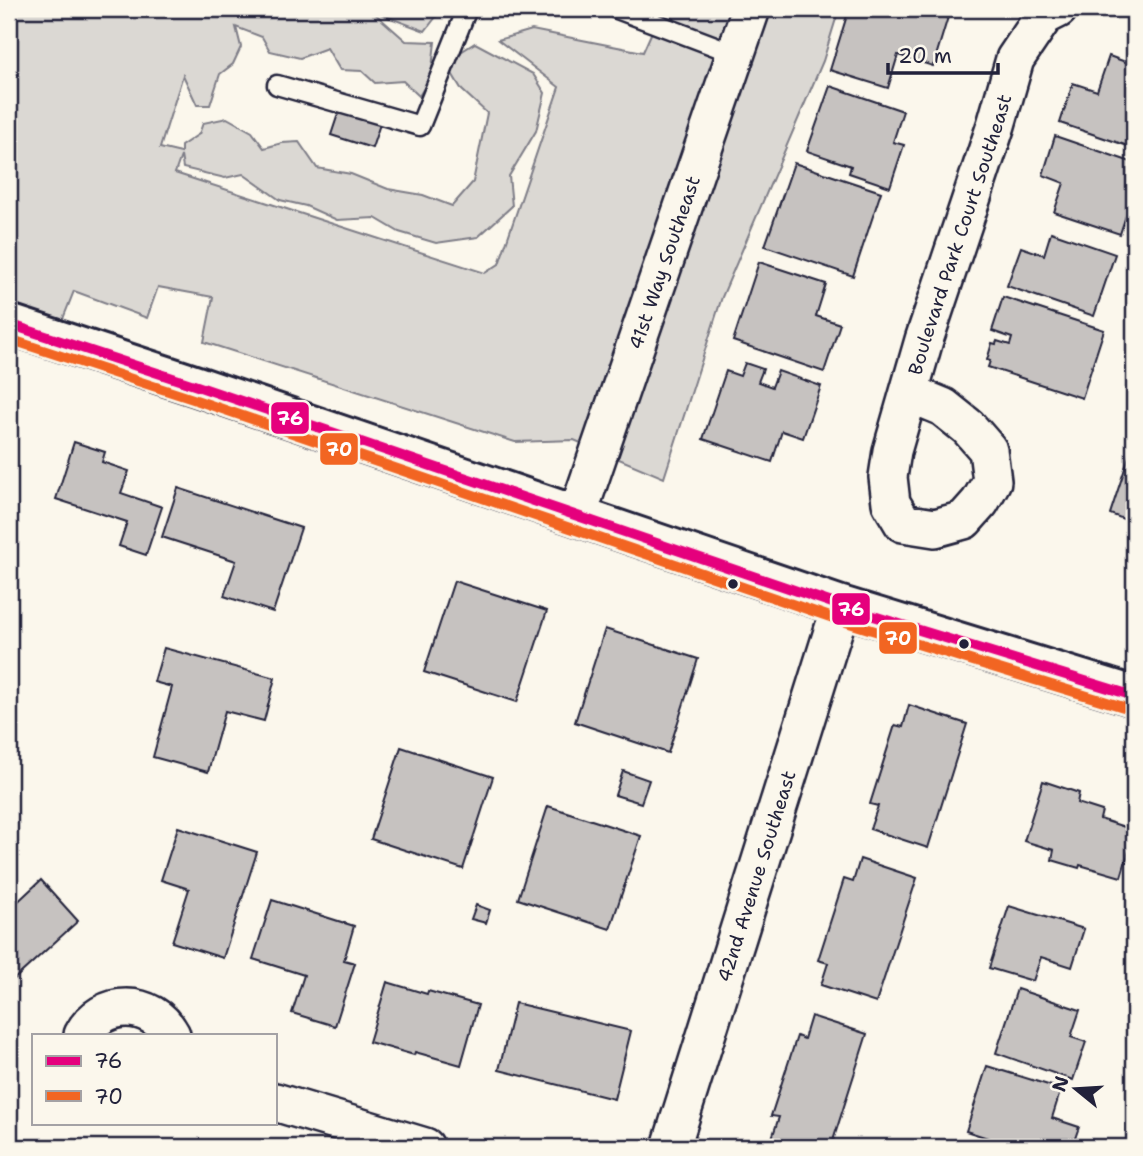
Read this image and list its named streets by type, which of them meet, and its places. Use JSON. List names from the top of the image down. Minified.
{"streets":{"street":["Boulevard Park Court Southeast","41st Way Southeast","42nd Avenue Southeast"]},"lines":["transit line 76","transit line 70"],"legend":["76","70"],"scale_bar":"20 m","north":"left"}
